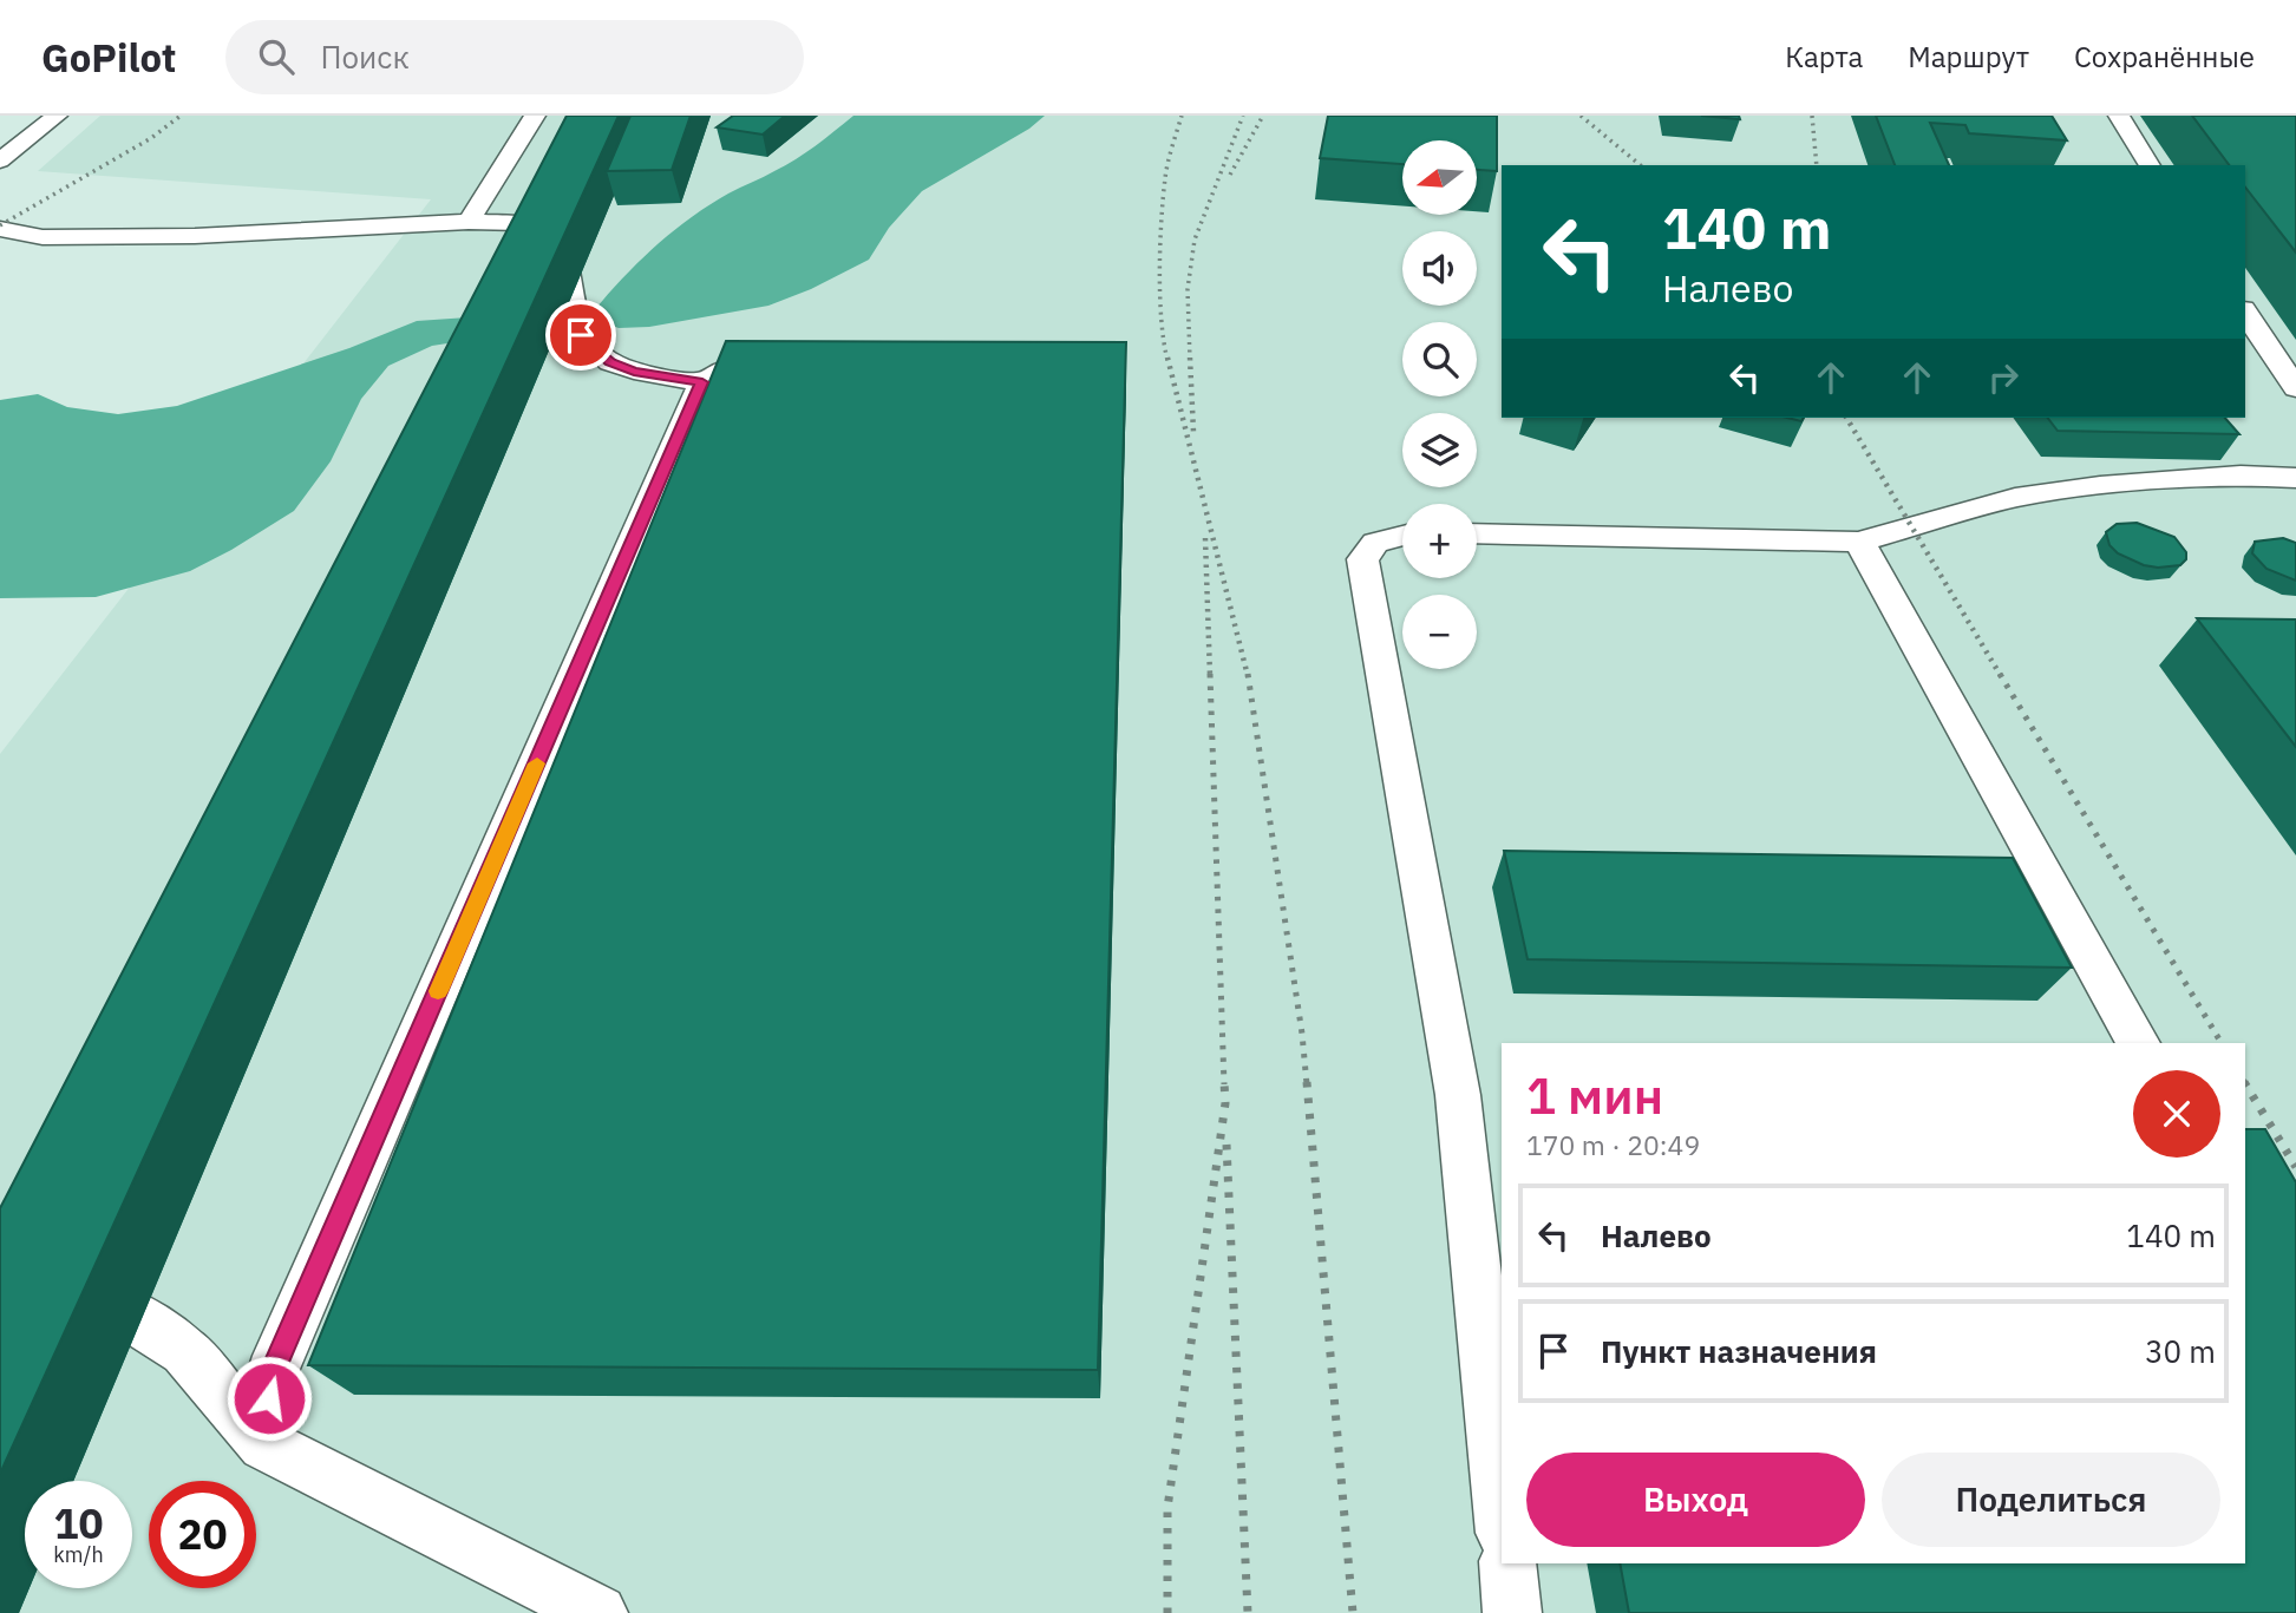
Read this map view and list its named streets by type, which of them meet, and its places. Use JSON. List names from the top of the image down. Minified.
{"north":"left","page":{"header":"GoPilot","search":"Поиск","nav":["Карта","Маршрут","Сохранённые"],"map_buttons":["+","−"],"turn":["140 m","Налево"],"heading":["1 мин","170 m · 20:49"],"list":[{"name":"Налево","value":"140 m"},{"name":"Пункт назначения","value":"30 m"}],"buttons":["Выход","Поделиться"],"speed":"10 km/h","limit":"20"}}
